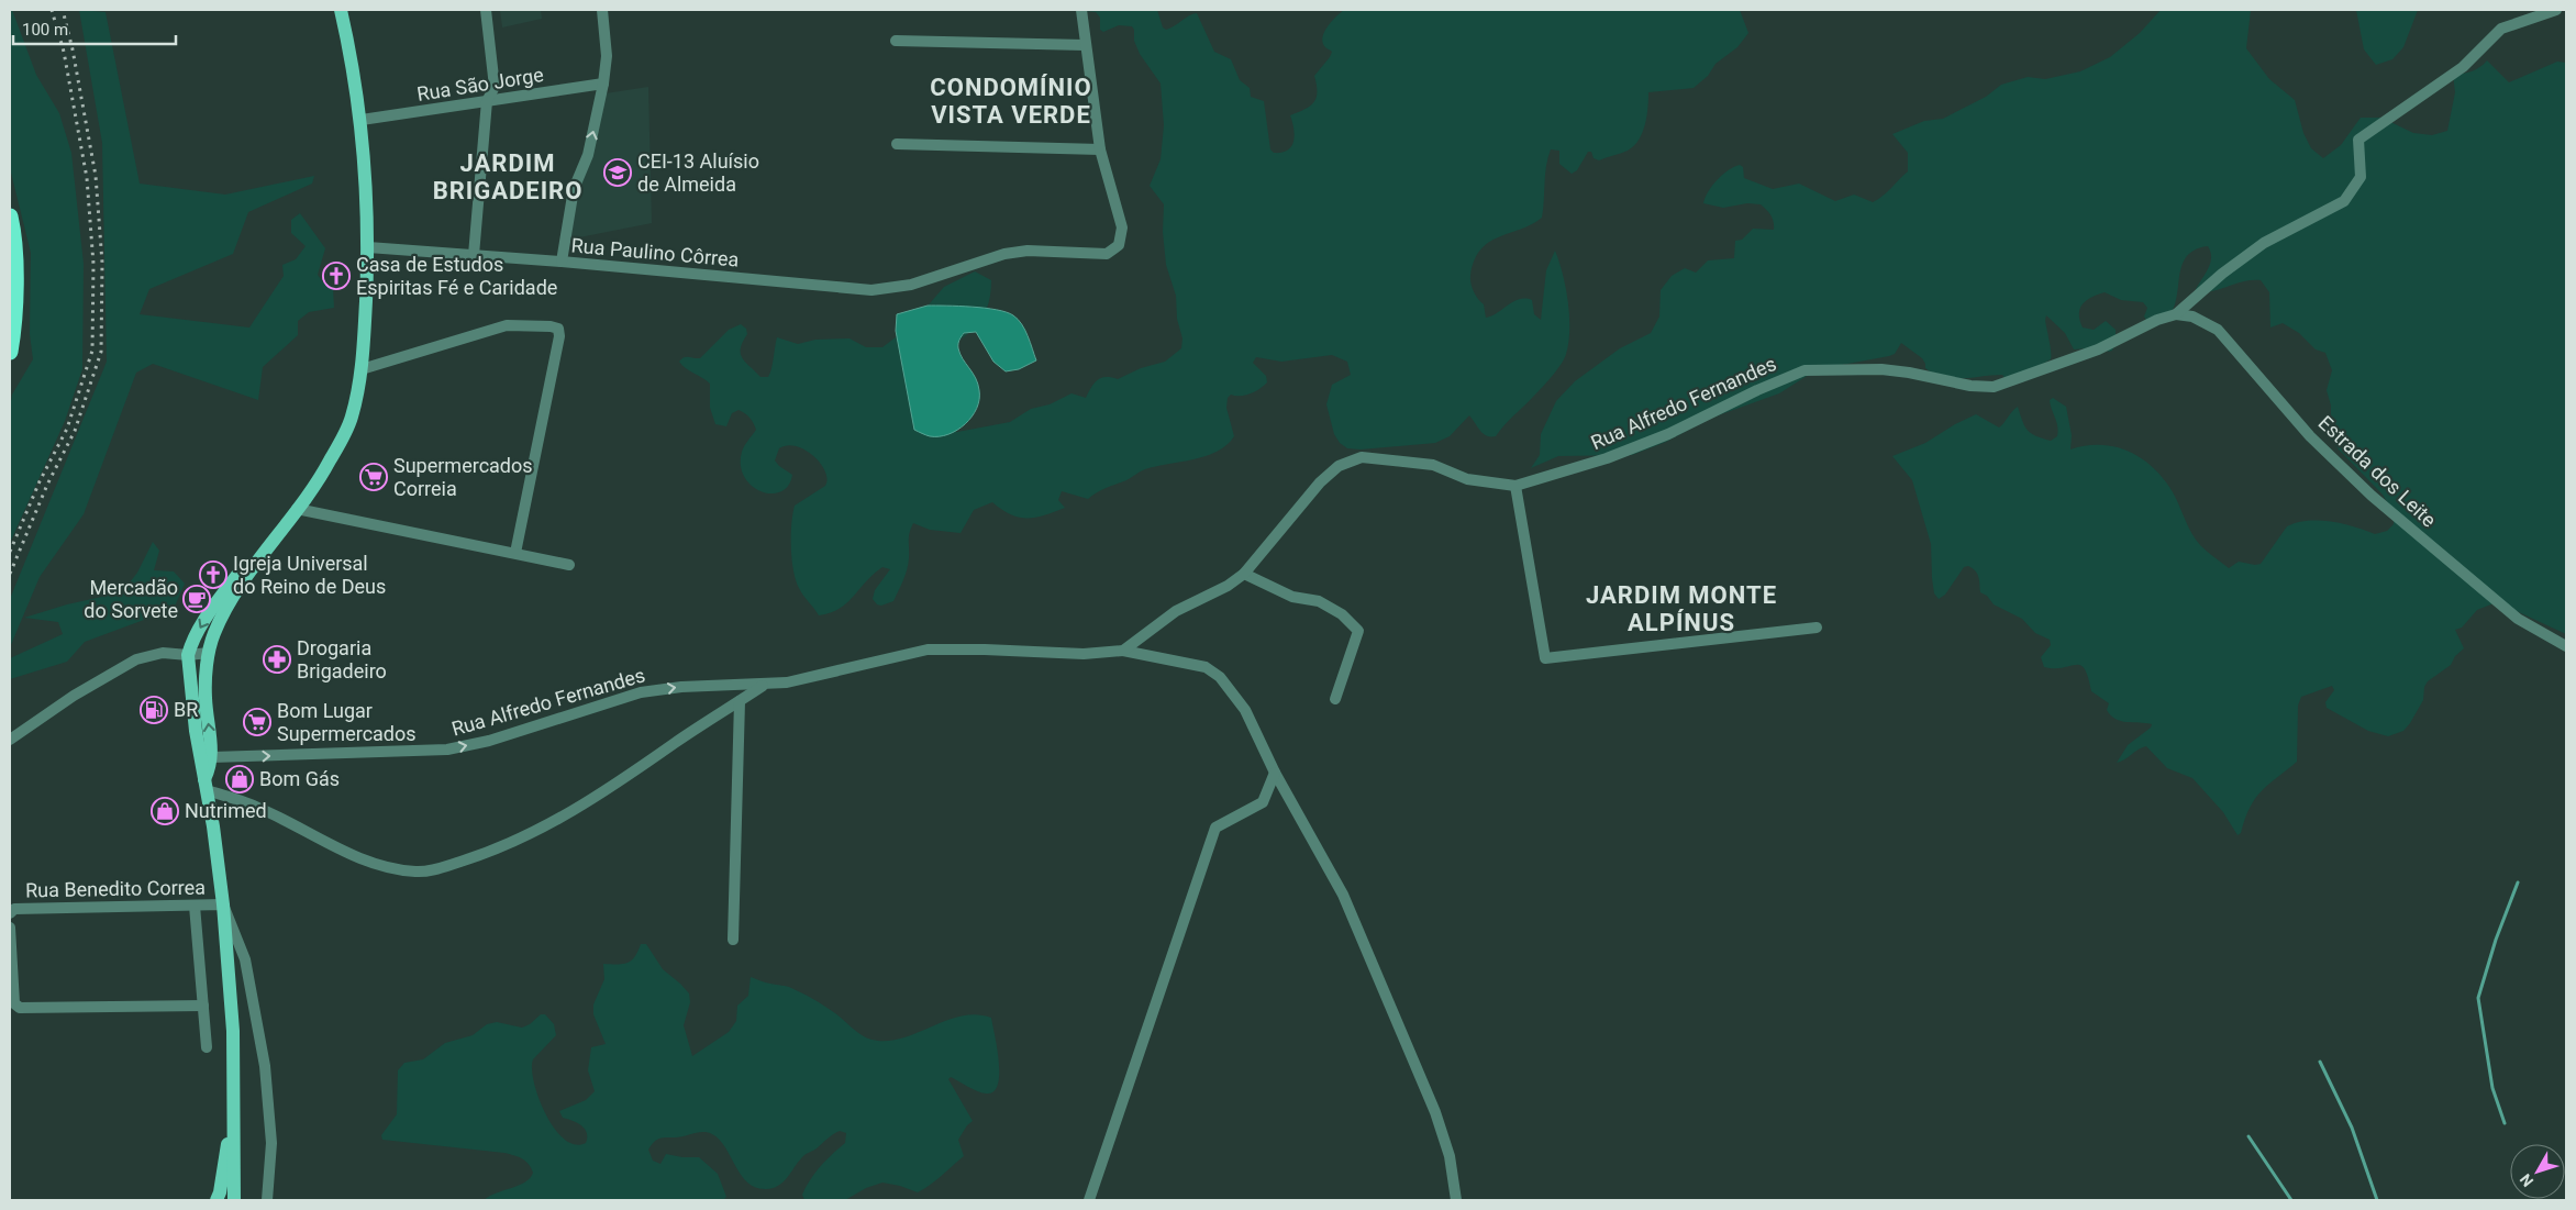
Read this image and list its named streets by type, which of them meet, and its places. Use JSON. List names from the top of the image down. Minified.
{"streets":{"street":["Rua São Jorge","Rua Paulino Côrrea","Rua Alfredo Fernandes","Estrada dos Leite","Rua Benedito Correa"]},"crossings":[["Rua Alfredo Fernandes","Estrada dos Leite"]],"districts":["CONDOMÍNIO VISTA VERDE","JARDIM BRIGADEIRO","JARDIM MONTE ALPÍNUS"],"places":{"school or university":["CEI-13 Aluísio de Almeida"],"church":["Casa de Estudos Espiritas Fé e Caridade","Igreja Universal do Reino de Deus"],"supermarket":["Supermercados Correia","Bom Lugar Supermercados"],"cafe":["Mercadão do Sorvete"],"pharmacy":["Drogaria Brigadeiro"],"fuel station":["BR"],"shop":["Bom Gás","Nutrimed"]},"scale_bar":"100 m","north":"bottom left"}
